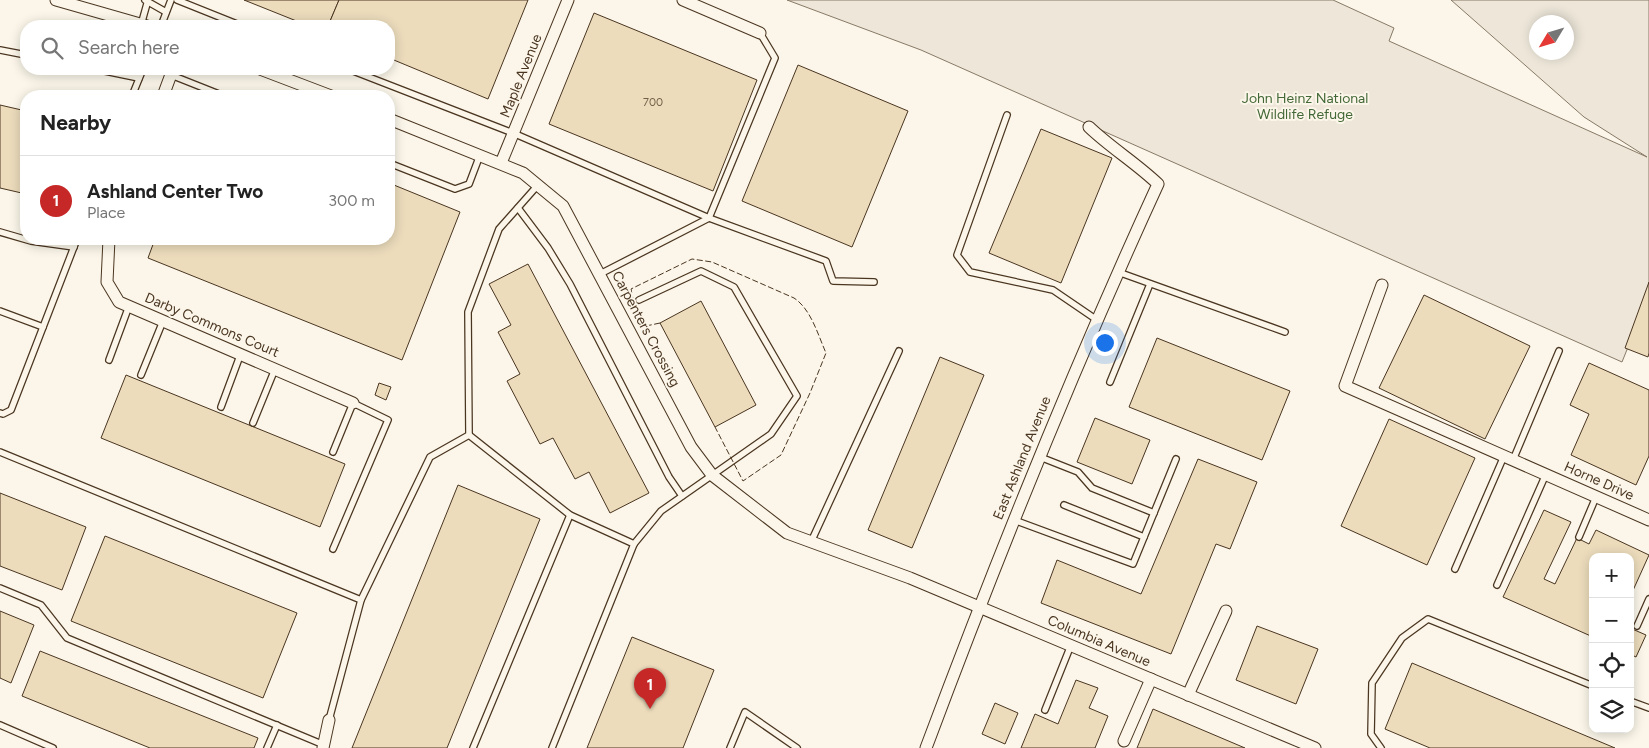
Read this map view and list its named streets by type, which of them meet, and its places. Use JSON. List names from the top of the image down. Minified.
{"streets":{"street":["Maple Avenue","Darby Commons Court","Carpenters Crossing","East Ashland Avenue","Horne Drive","Columbia Avenue"]},"crossings":[["Maple Avenue","Carpenters Crossing"],["Carpenters Crossing","Columbia Avenue"],["East Ashland Avenue","Columbia Avenue"]],"parks":["John Heinz National Wildlife Refuge"],"house_numbers":["700"],"north":"bottom left","page":{"search":"Search here","heading":"Nearby","list":[{"mark":"1","name":"Ashland Center Two","note":"Place","value":"300 m"}],"map_buttons":["+","−"],"pins":"1"}}
